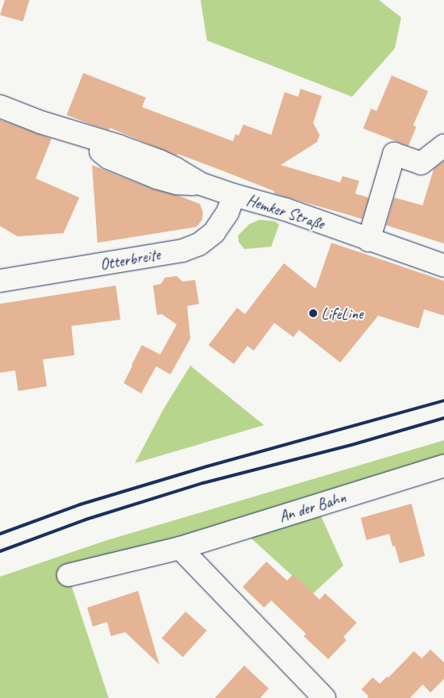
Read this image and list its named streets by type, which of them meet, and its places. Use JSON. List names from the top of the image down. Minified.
{"streets":{"street":["Hemker Straße","Otterbreite","An der Bahn"]},"crossings":[["Hemker Straße","Otterbreite"]],"places":["LifeLine"]}
